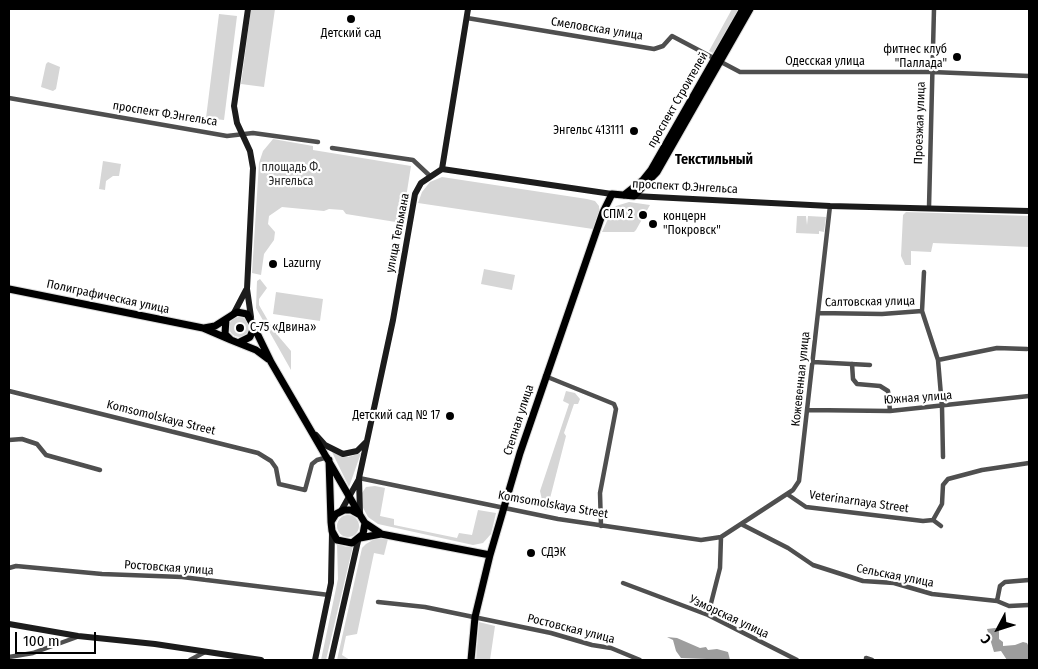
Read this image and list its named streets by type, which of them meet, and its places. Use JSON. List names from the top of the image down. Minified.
{"streets":{"main road":["проспект Строителей","проспект Ф.Энгельса","улица Тельмана","Полиграфическая улица","Степная улица"],"street":["Смеловская улица","Одесская улица","Проезжая улица","Салтовская улица","Кожевенная улица","Южная улица","Komsomolskaya Street","Veterinarnaya Street","Ростовская улица","Сельская улица","Узморская улица"]},"crossings":[["Смеловская улица","Одесская улица"],["Смеловская улица","проспект Строителей"],["Одесская улица","проспект Строителей"],["Одесская улица","Проезжая улица"],["проспект Строителей","проспект Ф.Энгельса"],["проспект Ф.Энгельса","Проезжая улица"],["проспект Ф.Энгельса","улица Тельмана"],["проспект Ф.Энгельса","Кожевенная улица"],["проспект Ф.Энгельса","Степная улица"],["улица Тельмана","Полиграфическая улица"],["улица Тельмана","Komsomolskaya Street"],["Полиграфическая улица","Komsomolskaya Street"],["Салтовская улица","Кожевенная улица"],["Кожевенная улица","Южная улица"],["Кожевенная улица","Komsomolskaya Street"],["Кожевенная улица","Veterinarnaya Street"],["Кожевенная улица","Сельская улица"],["Komsomolskaya Street","Степная улица"],["Komsomolskaya Street","Сельская улица"],["Степная улица","Ростовская улица"]],"districts":["Текстильный"],"parks":["площадь Ф. Энгельса"],"places":["Детский сад","фитнес клуб \"Паллада\"","Энгельс 413111","СПМ 2","концерн \"Покровск\"","Lazurny","С-75 «Двина»","Детский сад № 17","СДЭК"],"scale_bar":"100 m","north":"bottom left"}
